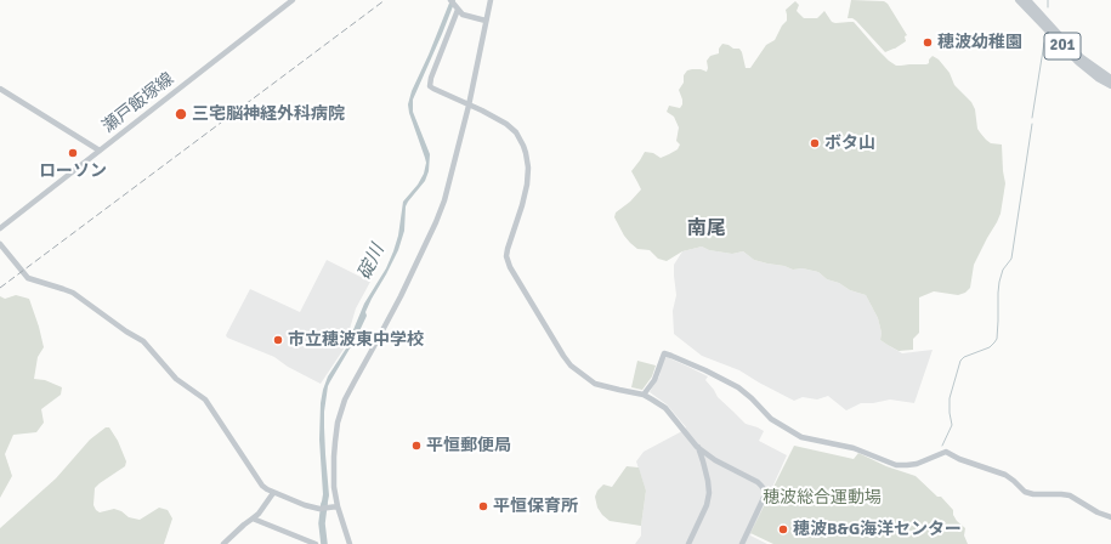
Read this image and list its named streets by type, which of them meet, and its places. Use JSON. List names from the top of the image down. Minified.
{"streets":{"highway":["201"],"street":["瀬戸飯塚線"]},"districts":["南尾"],"water":["碇川"],"parks":["穂波総合運動場"],"places":["穂波幼稚園","三宅脳神経外科病院","ボタ山","ローソン","市立穂波東中学校","平恒郵便局","平恒保育所","穂波B&G海洋センター"]}
